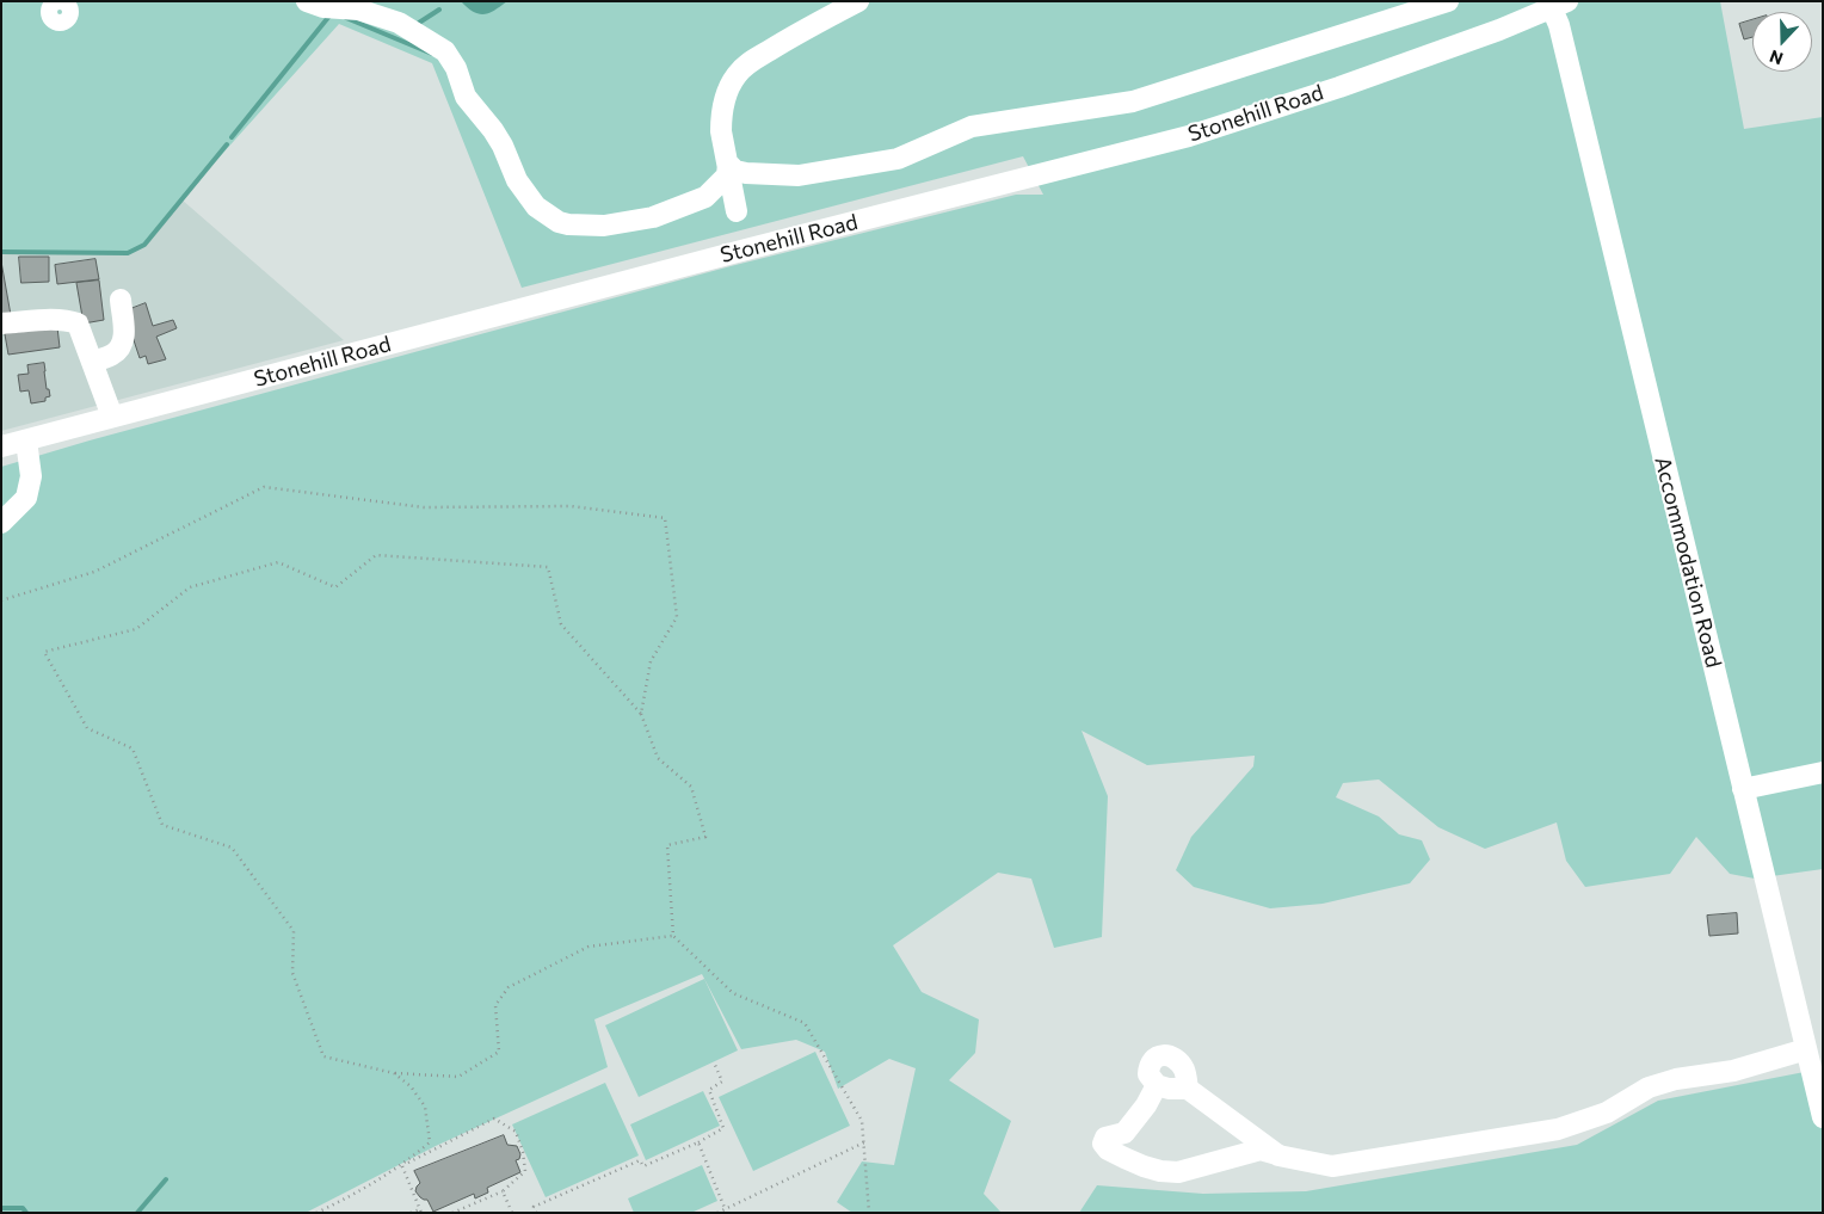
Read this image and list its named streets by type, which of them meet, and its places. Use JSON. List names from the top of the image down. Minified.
{"streets":{"street":["Stonehill Road","Accommodation Road"]},"crossings":[["Stonehill Road","Accommodation Road"]],"north":"bottom"}
